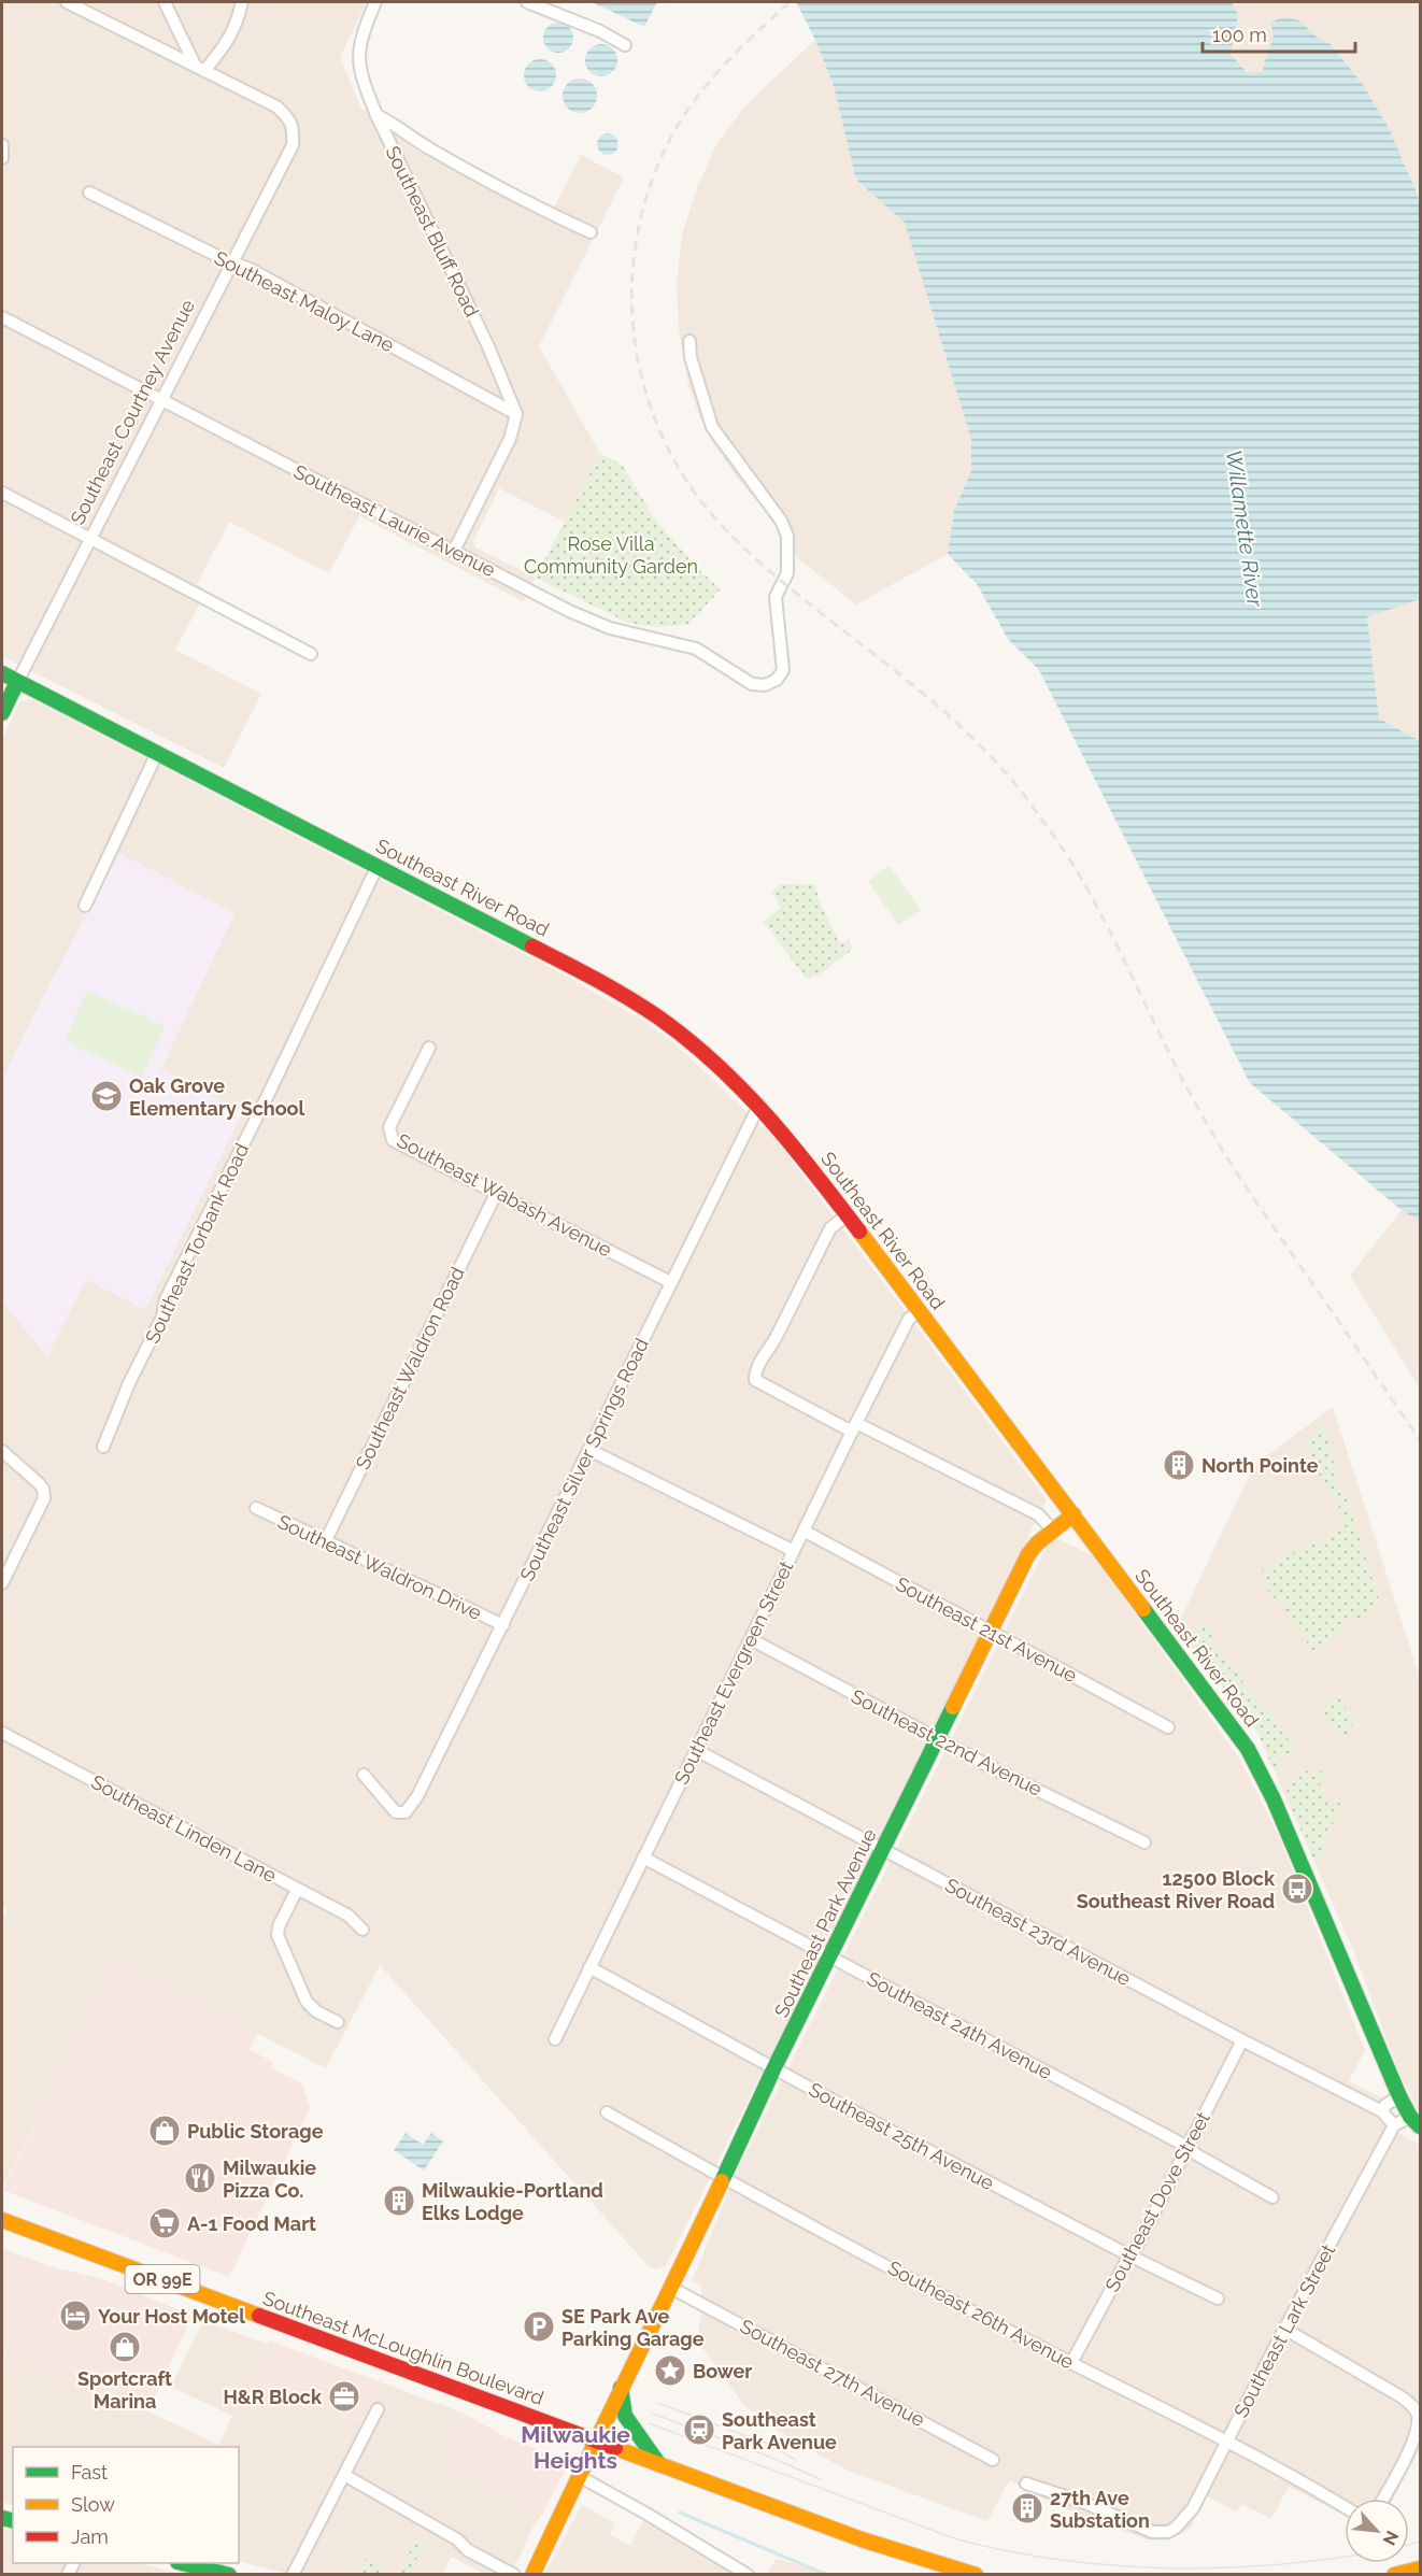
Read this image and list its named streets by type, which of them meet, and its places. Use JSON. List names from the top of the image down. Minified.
{"streets":{"street":["Southeast Bluff Road","Southeast Maloy Lane","Southeast Courtney Avenue","Southeast Laurie Avenue","Southeast River Road","Southeast Wabash Avenue","Southeast Torbank Road","Southeast Waldron Road","Southeast Silver Springs Road","Southeast Waldron Drive","Southeast 21st Avenue","Southeast Evergreen Street","Southeast 22nd Avenue","Southeast Linden Lane","Southeast Park Avenue","Southeast 23rd Avenue","Southeast 24th Avenue","Southeast 25th Avenue","Southeast Dove Street","OR 99E","Southeast 26th Avenue","Southeast Lark Street","Southeast McLoughlin Boulevard","Southeast 27th Avenue"]},"crossings":[["Southeast Bluff Road","Southeast Maloy Lane"],["Southeast Maloy Lane","Southeast Courtney Avenue"],["Southeast Courtney Avenue","Southeast Laurie Avenue"],["Southeast Courtney Avenue","Southeast River Road"],["Southeast River Road","Southeast Torbank Road"],["Southeast River Road","Southeast Silver Springs Road"],["Southeast River Road","Southeast Evergreen Street"],["Southeast River Road","Southeast Park Avenue"],["Southeast Wabash Avenue","Southeast Waldron Road"],["Southeast Wabash Avenue","Southeast Silver Springs Road"],["Southeast Waldron Road","Southeast Waldron Drive"],["Southeast Silver Springs Road","Southeast Waldron Drive"],["Southeast 21st Avenue","Southeast Evergreen Street"],["Southeast 21st Avenue","Southeast Park Avenue"],["Southeast Evergreen Street","Southeast 22nd Avenue"],["Southeast Evergreen Street","Southeast 23rd Avenue"],["Southeast Evergreen Street","Southeast 24th Avenue"],["Southeast Evergreen Street","Southeast 25th Avenue"],["Southeast 22nd Avenue","Southeast Park Avenue"],["Southeast Park Avenue","Southeast 23rd Avenue"],["Southeast Park Avenue","Southeast 24th Avenue"],["Southeast Park Avenue","Southeast 25th Avenue"],["Southeast Park Avenue","Southeast 26th Avenue"],["Southeast Park Avenue","Southeast McLoughlin Boulevard"],["Southeast Park Avenue","Southeast 27th Avenue"],["Southeast 23rd Avenue","Southeast Dove Street"],["Southeast 24th Avenue","Southeast Dove Street"],["Southeast 25th Avenue","Southeast Dove Street"],["Southeast Dove Street","Southeast 26th Avenue"],["Southeast 26th Avenue","Southeast Lark Street"]],"districts":["Milwaukie Heights"],"water":["Willamette River"],"parks":["Rose Villa Community Garden"],"places":{"school or university":["Oak Grove Elementary School"],"building":["North Pointe","Milwaukie-Portland Elks Lodge","27th Ave Substation"],"bus stop":["12500 Block Southeast River Road"],"shop":["Public Storage","Sportcraft Marina"],"restaurant":["Milwaukie Pizza Co."],"supermarket":["A-1 Food Mart"],"hotel":["Your Host Motel"],"parking":["SE Park Ave Parking Garage"],"place":["Bower"],"office":["H&R Block"],"station":["Southeast Park Avenue"]},"legend":["Fast","Slow","Jam"],"scale_bar":"100 m","north":"bottom right"}
